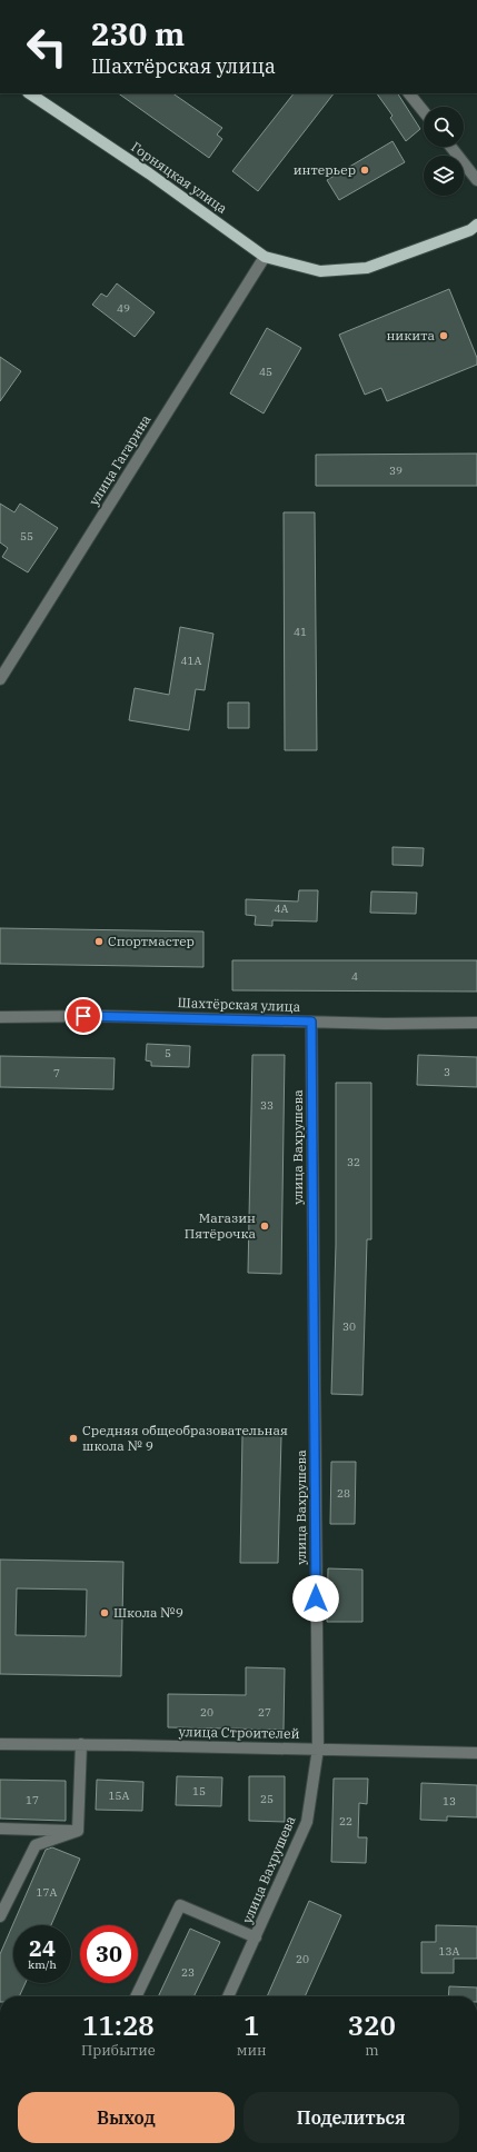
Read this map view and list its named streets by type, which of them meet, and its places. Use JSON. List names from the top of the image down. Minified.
{"streets":{"main road":["Горняцкая улица"],"street":["улица Гагарина","Шахтёрская улица","улица Вахрушева","улица Строителей"]},"crossings":[["Горняцкая улица","улица Гагарина"],["Шахтёрская улица","улица Вахрушева"],["улица Вахрушева","улица Строителей"]],"places":["интерьер","никита","Спортмастер","Магазин Пятёрочка","Средняя общеобразовательная школа № 9","Школа №9"],"house_numbers":["49","45","39","55","41","41А","4А","4","5","3","7","33","32","30","28","20","27","15","15А","25","17","13","22","17А","13А","20","23"],"page":{"turn":["230 m","Шахтёрская улица"],"speed":"24 km/h","limit":"30","eta":["11:28","Прибытие","1","мин","320","m"],"buttons":["Выход","Поделиться"]}}
